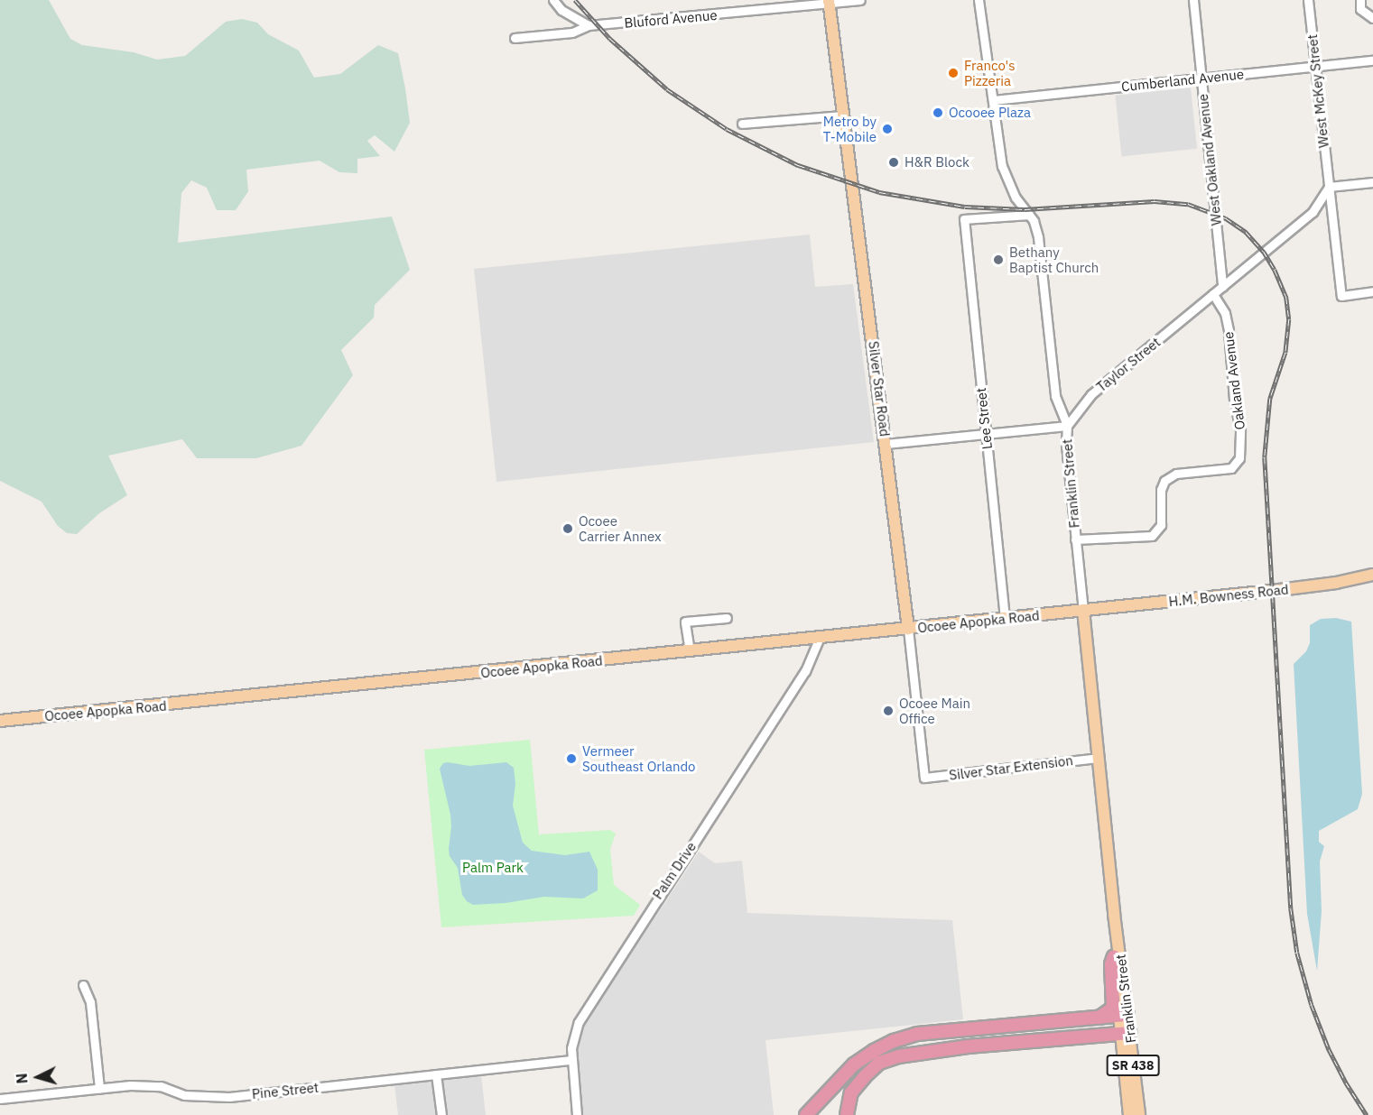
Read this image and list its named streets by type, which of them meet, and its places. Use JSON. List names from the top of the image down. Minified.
{"streets":{"main road":["Silver Star Road","Franklin Street","H.M. Bowness Road","Ocoee Apopka Road","SR 438"],"street":["Bluford Avenue","Cumberland Avenue","West McKey Street","West Oakland Avenue","Taylor Street","Oakland Avenue","Lee Street","Silver Star Extension","Palm Drive","Pine Street"]},"crossings":[["Bluford Avenue","Silver Star Road"],["Cumberland Avenue","West McKey Street"],["Cumberland Avenue","West Oakland Avenue"],["Cumberland Avenue","Franklin Street"],["West McKey Street","Taylor Street"],["West Oakland Avenue","Taylor Street"],["Taylor Street","Oakland Avenue"],["Taylor Street","Franklin Street"],["Oakland Avenue","Franklin Street"],["Silver Star Road","Ocoee Apopka Road"],["Silver Star Road","Silver Star Extension"],["Lee Street","Franklin Street"],["Lee Street","Ocoee Apopka Road"],["Franklin Street","H.M. Bowness Road"],["Franklin Street","Ocoee Apopka Road"],["Franklin Street","Silver Star Extension"],["H.M. Bowness Road","Ocoee Apopka Road"],["Ocoee Apopka Road","Palm Drive"],["Palm Drive","Pine Street"]],"parks":["Palm Park"],"places":["Franco's Pizzeria","Ocooee Plaza","Metro by T-Mobile","H&R Block","Bethany Baptist Church","Ocoee Carrier Annex","Ocoee Main Office","Vermeer Southeast Orlando"],"north":"left"}
